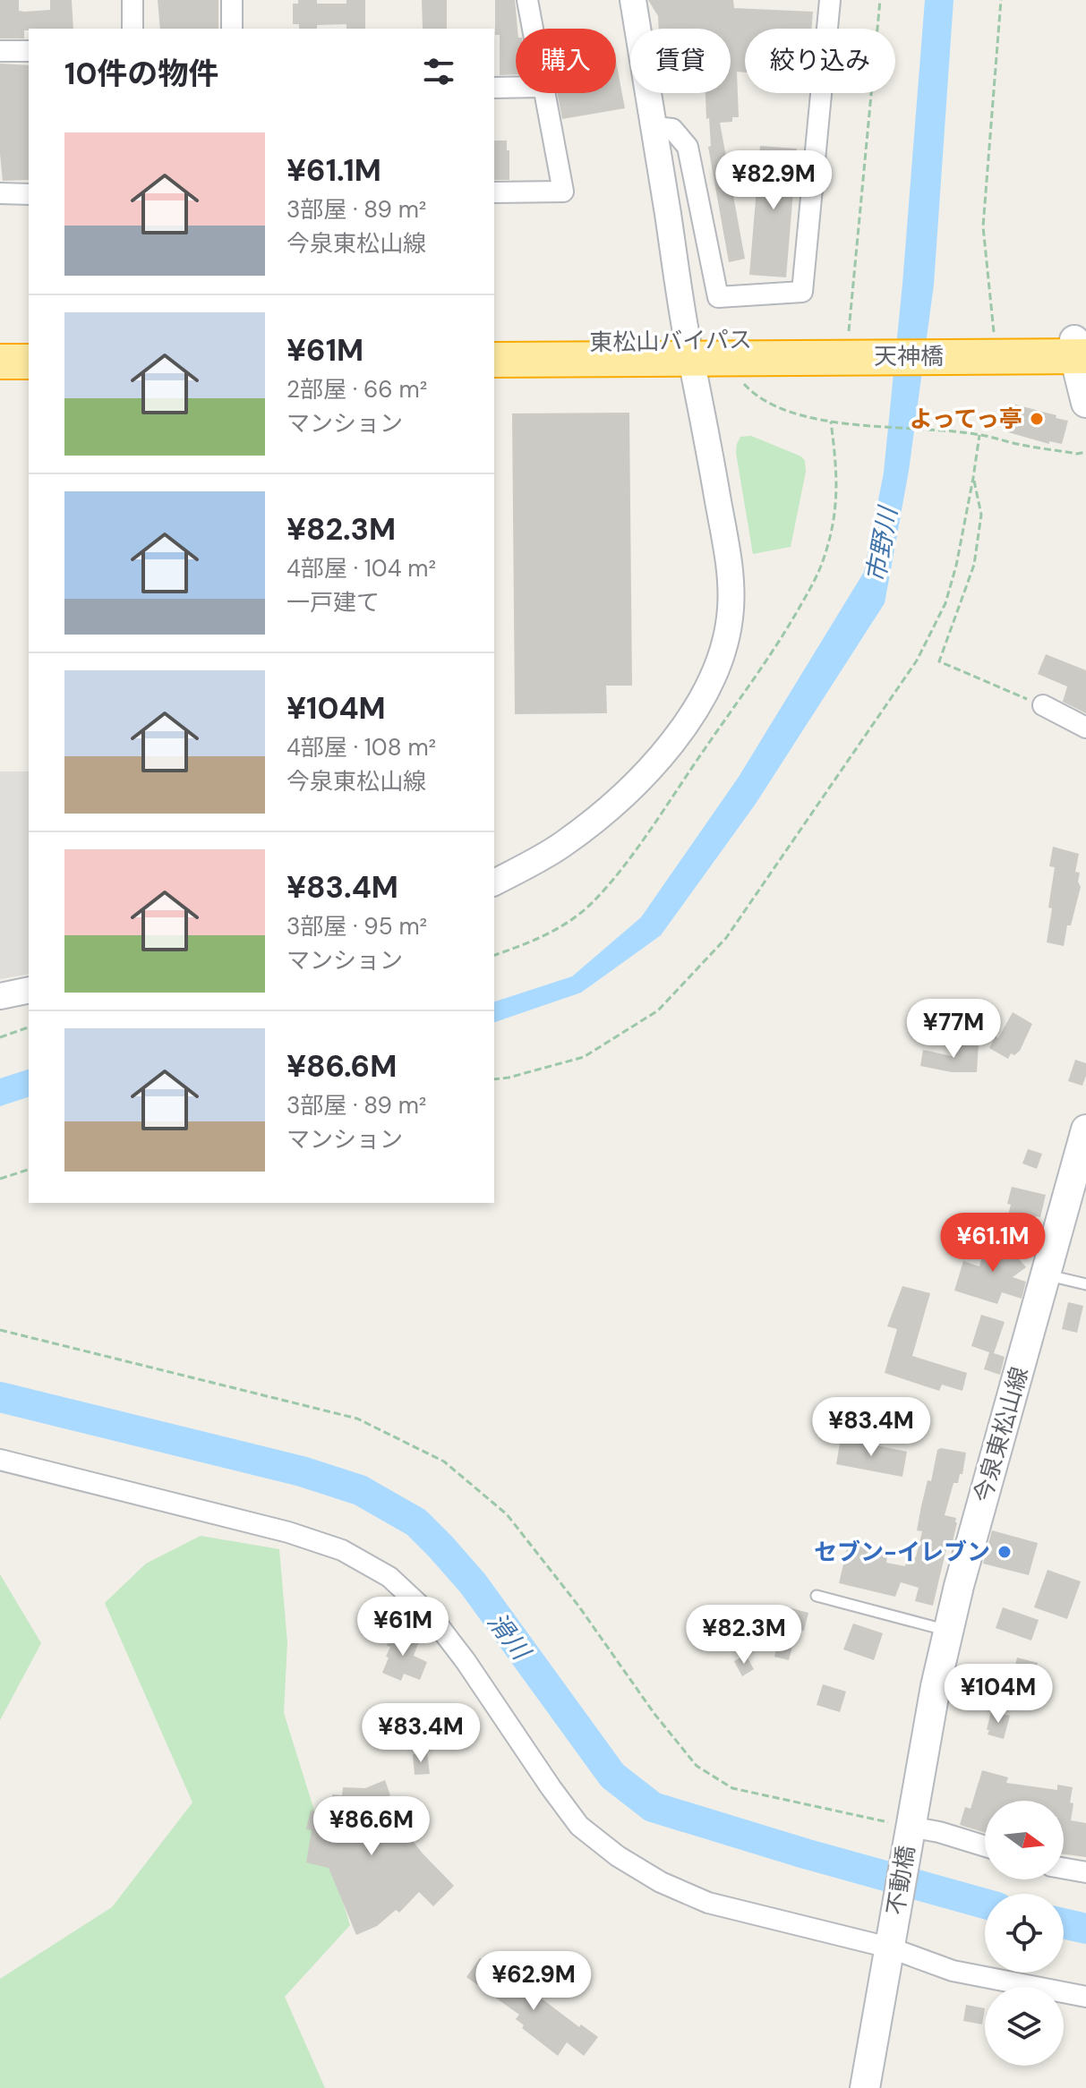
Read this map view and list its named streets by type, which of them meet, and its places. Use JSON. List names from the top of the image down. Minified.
{"streets":{"highway":["東松山バイパス","天神橋"],"main road":["今泉東松山線","不動橋"]},"crossings":[["東松山バイパス","天神橋"],["今泉東松山線","不動橋"]],"water":["市野川","滑川"],"places":["よってっ亭","セブン-イレブン"],"north":"right","page":{"chip":["購入","賃貸","絞り込み"],"heading":"10件の物件","list":[{"name":"¥61.1M","note":"3部屋 · 89 m² · 今泉東松山線"},{"name":"¥61M","note":"2部屋 · 66 m² · マンション"},{"name":"¥82.3M","note":"4部屋 · 104 m² · 一戸建て"},{"name":"¥104M","note":"4部屋 · 108 m² · 今泉東松山線"},{"name":"¥83.4M","note":"3部屋 · 95 m² · マンション"},{"name":"¥86.6M","note":"3部屋 · 89 m² · マンション"}],"price":["¥82.9M","¥77M","¥61.1M","¥83.4M","¥61M","¥82.3M","¥104M","¥83.4M","¥86.6M","¥62.9M"]}}
